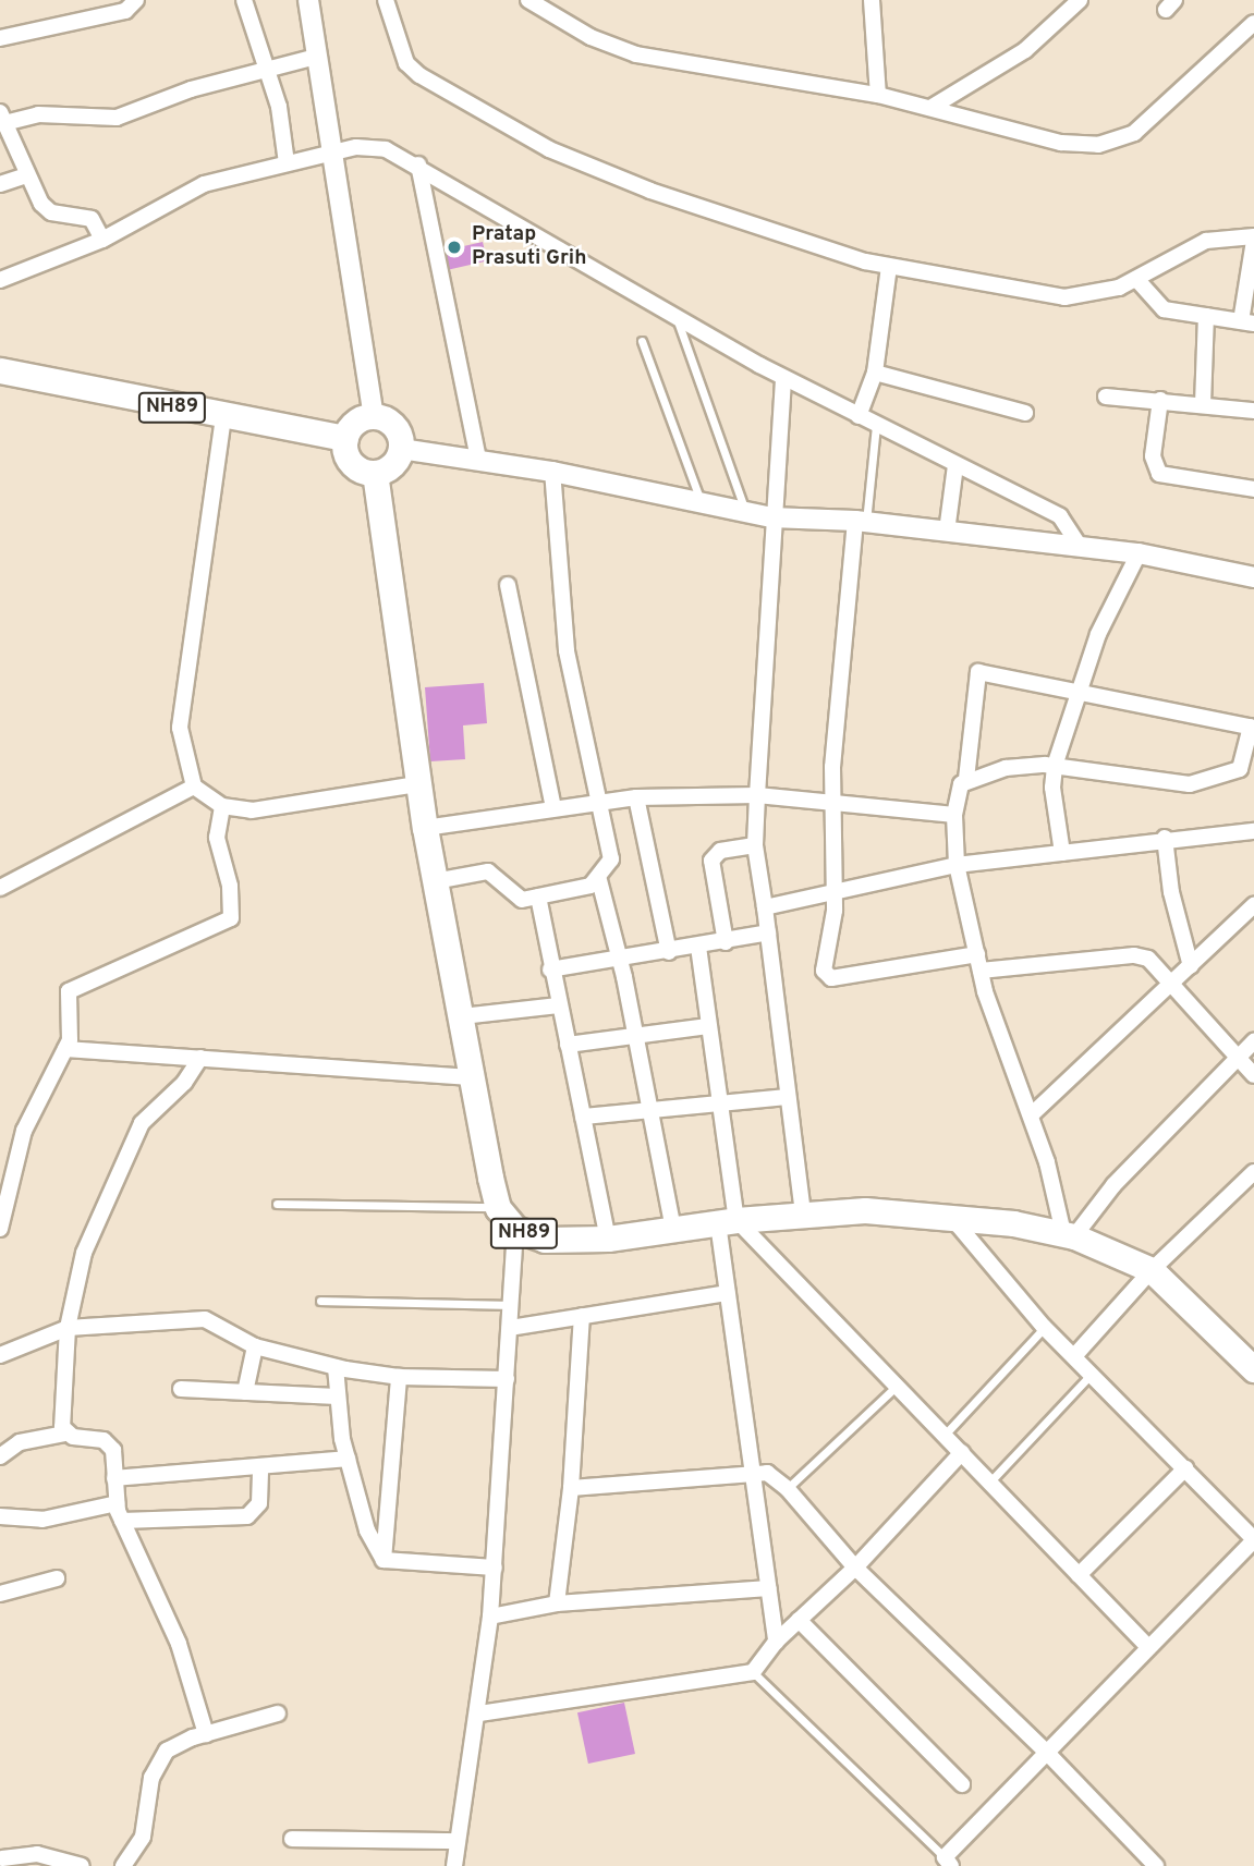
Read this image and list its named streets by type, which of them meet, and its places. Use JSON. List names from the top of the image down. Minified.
{"streets":{"main road":["NH89"]},"places":["Pratap Prasuti Grih"]}
